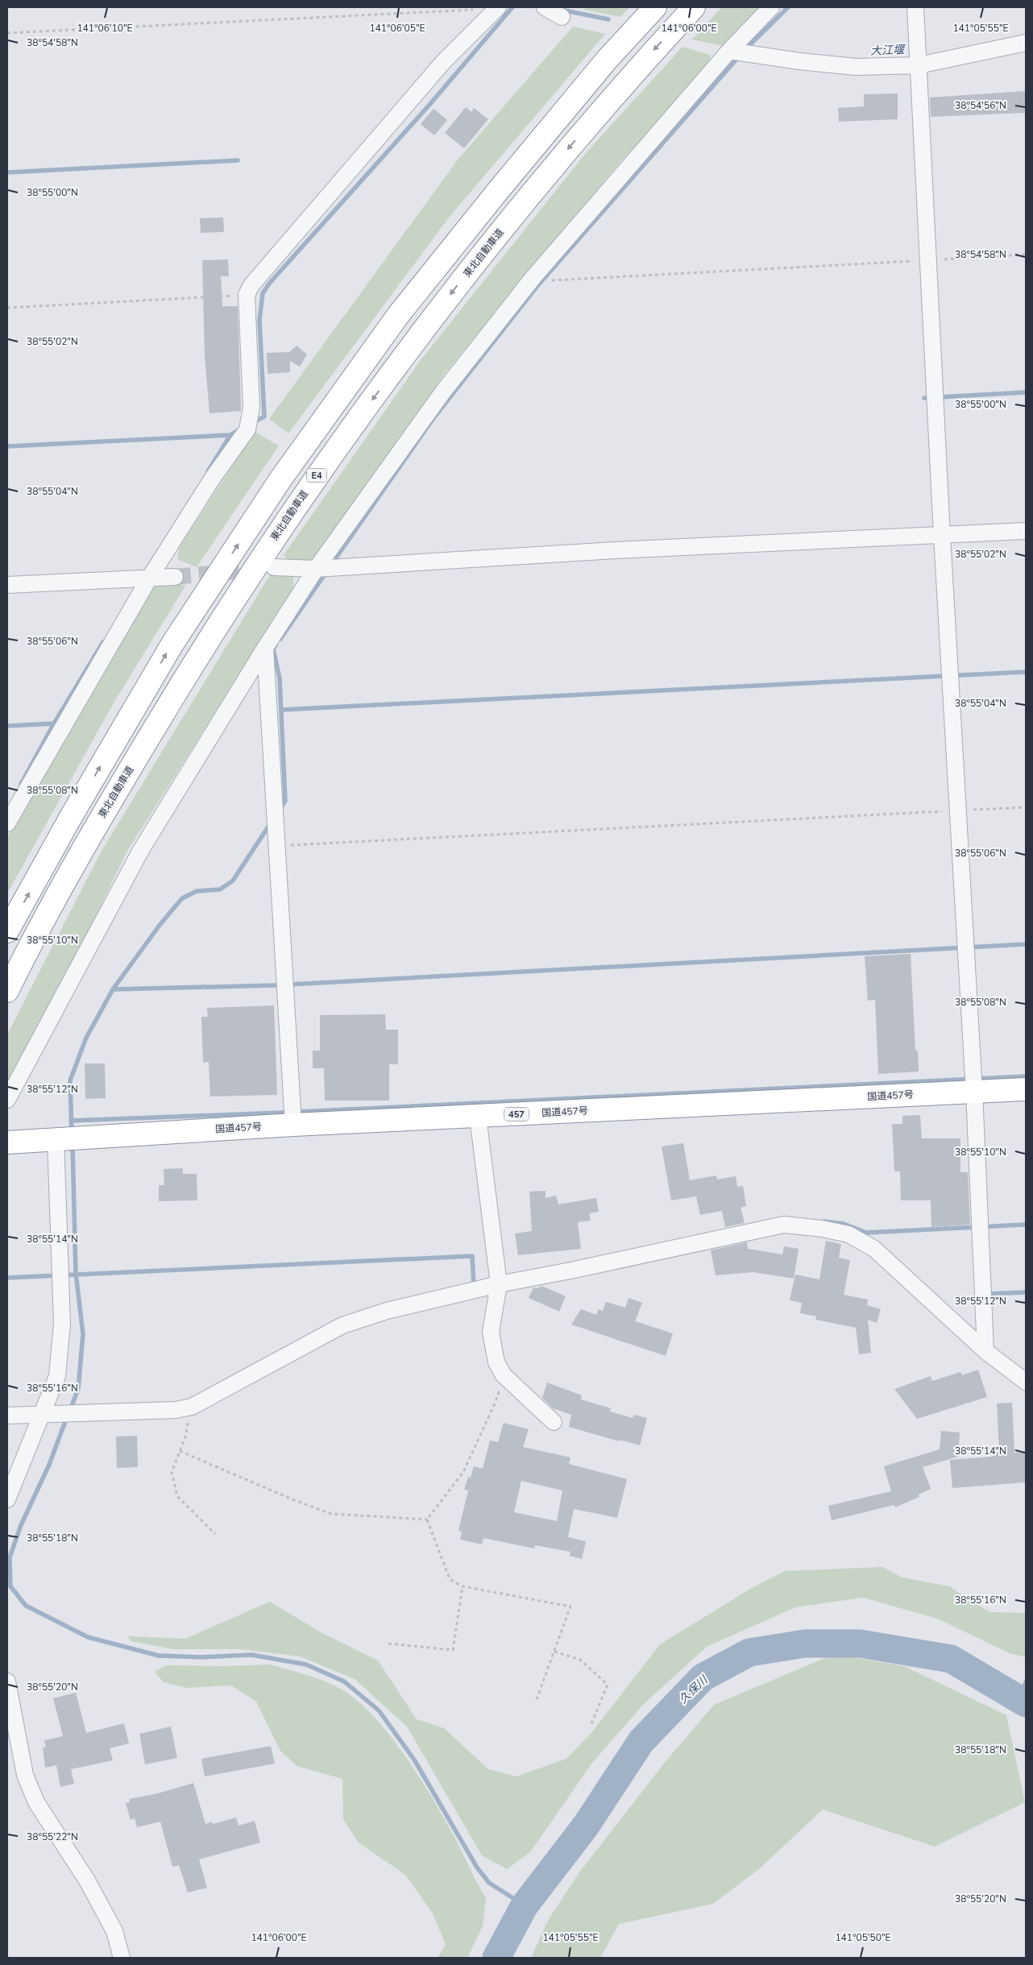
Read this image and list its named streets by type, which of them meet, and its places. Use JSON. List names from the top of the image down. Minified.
{"streets":{"highway":["東北自動車道","E4","国道457号","457"]},"water":["大江堰","久保川"],"coordinates":["141°06'10\"E","141°06'05\"E","141°06'00\"E","141°05'55\"E","38°54'58\"N","38°54'56\"N","38°55'00\"N","38°55'02\"N","38°55'04\"N","38°55'06\"N","38°55'08\"N","38°55'10\"N","38°55'12\"N","38°55'14\"N","38°55'16\"N","38°55'18\"N","38°55'20\"N","38°55'22\"N","141°05'50\"E"]}
